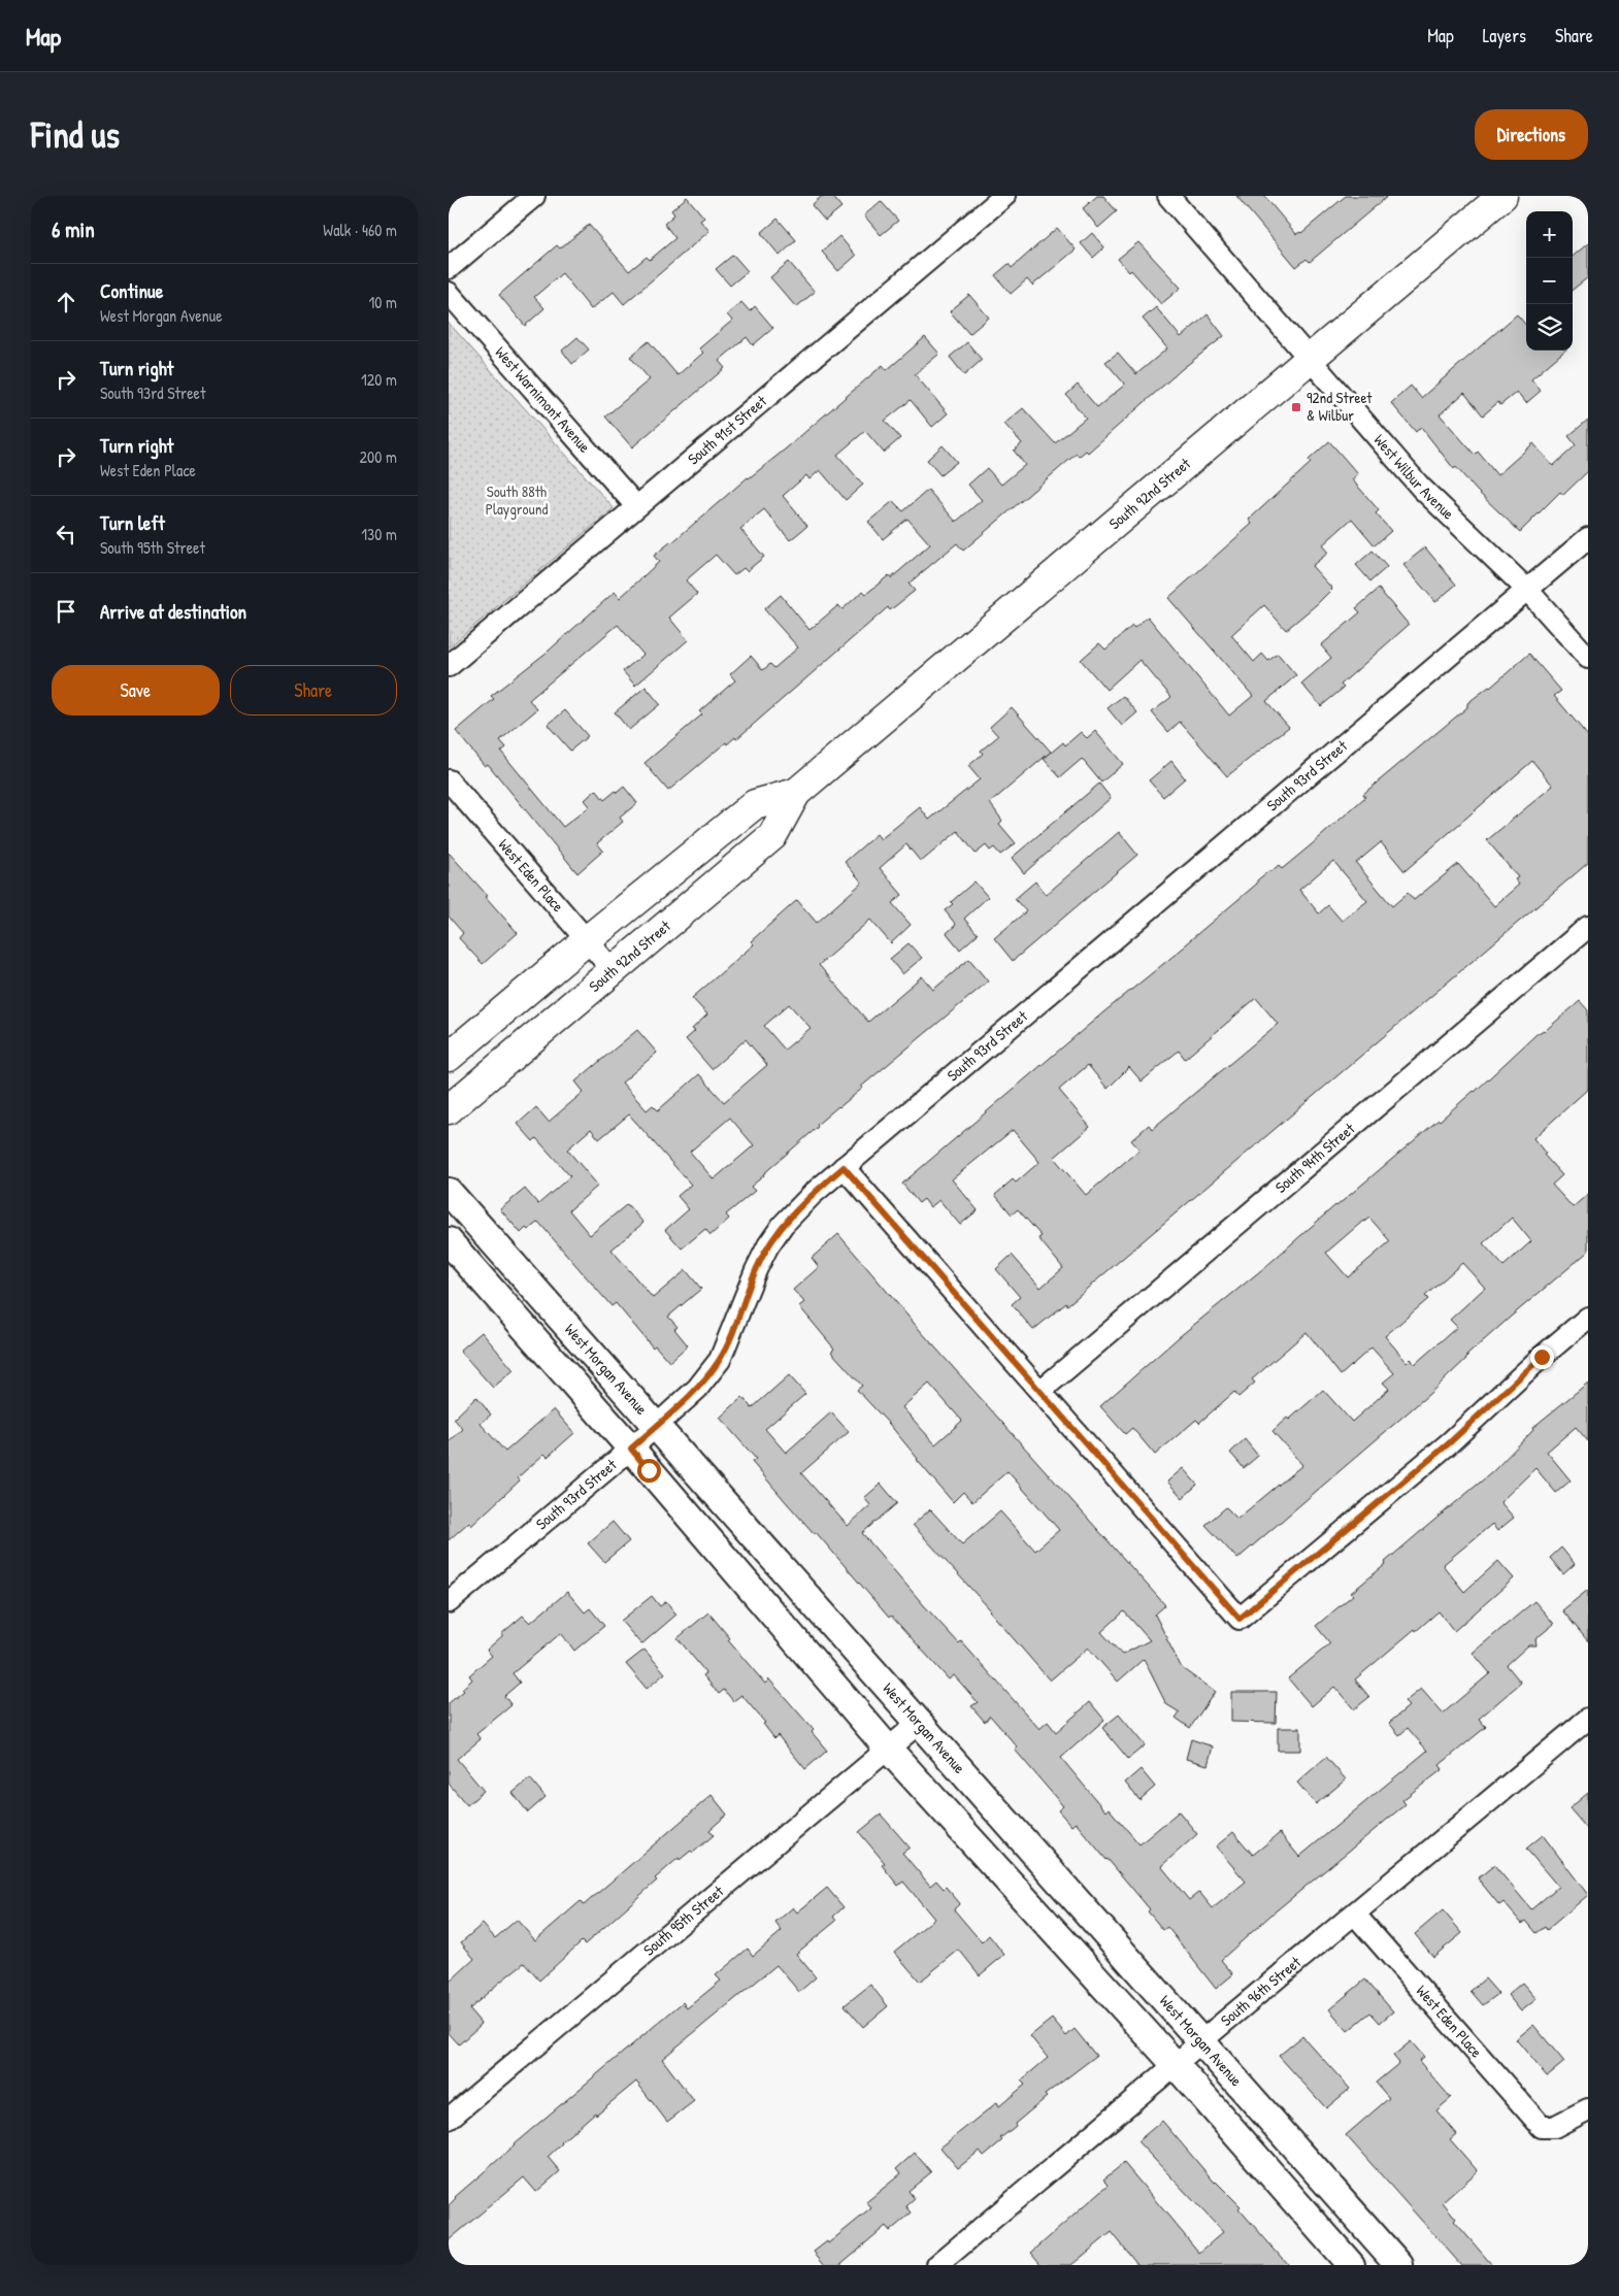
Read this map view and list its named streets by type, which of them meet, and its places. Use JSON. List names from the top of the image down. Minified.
{"streets":{"main road":["South 92nd Street"],"street":["West Warnimont Avenue","South 91st Street","West Wilbur Avenue","South 93rd Street","West Eden Place","South 94th Street","West Morgan Avenue","South 95th Street","South 96th Street"]},"crossings":[["West Warnimont Avenue","South 91st Street"],["West Wilbur Avenue","South 92nd Street"],["West Wilbur Avenue","South 93rd Street"],["South 92nd Street","West Eden Place"],["South 93rd Street","West Morgan Avenue"],["West Eden Place","South 96th Street"],["West Morgan Avenue","South 95th Street"],["West Morgan Avenue","South 96th Street"]],"parks":["South 88th Playground"],"places":{"transit":["92nd Street & Wilbur"]},"page":{"header":"Map","nav":["Map","Layers","Share"],"buttons":["Directions",["Save","Share"]],"title":"Find us","heading":["6 min","Walk · 460 m"],"map_buttons":["+","−"],"list":[["Continue","West Morgan Avenue","10 m"],["Turn right","South 93rd Street","120 m"],["Turn right","West Eden Place","200 m"],["Turn left","South 95th Street","130 m"],"Arrive at destination"]}}
